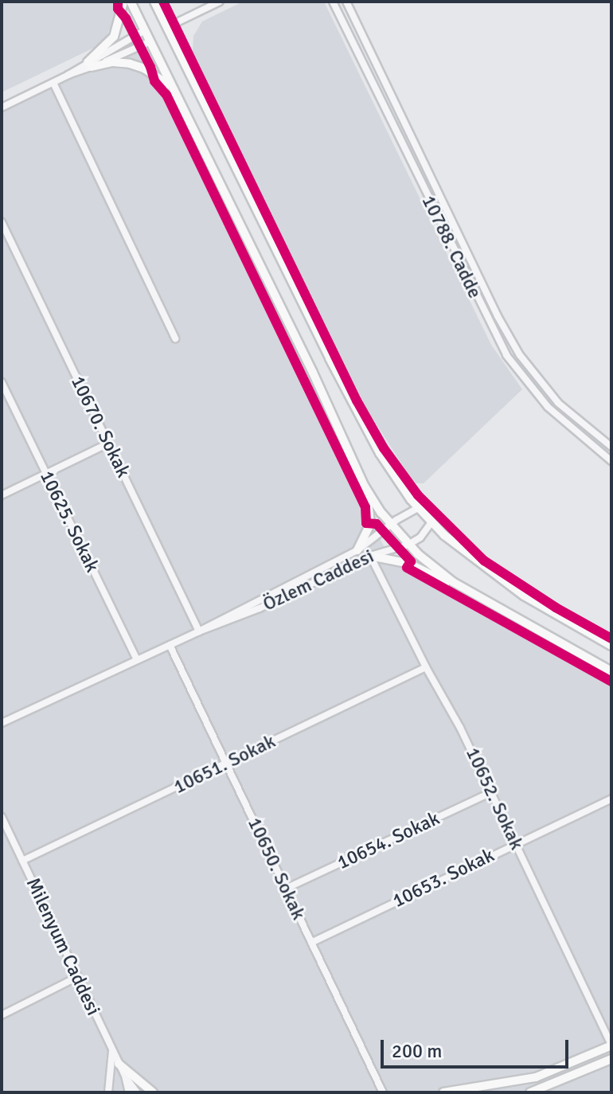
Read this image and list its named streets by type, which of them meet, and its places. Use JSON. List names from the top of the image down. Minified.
{"streets":{"street":["10788. Cadde","10670. Sokak","10625. Sokak","Özlem Caddesi","10651. Sokak","10652. Sokak","10654. Sokak","10650. Sokak","10653. Sokak","Milenyum Caddesi"]},"crossings":[["10670. Sokak","Özlem Caddesi"],["10625. Sokak","Özlem Caddesi"],["Özlem Caddesi","10652. Sokak"],["Özlem Caddesi","10650. Sokak"],["10651. Sokak","10652. Sokak"],["10651. Sokak","10650. Sokak"],["10651. Sokak","Milenyum Caddesi"],["10652. Sokak","10654. Sokak"],["10652. Sokak","10653. Sokak"],["10654. Sokak","10650. Sokak"],["10650. Sokak","10653. Sokak"]],"scale_bar":"200 m"}
